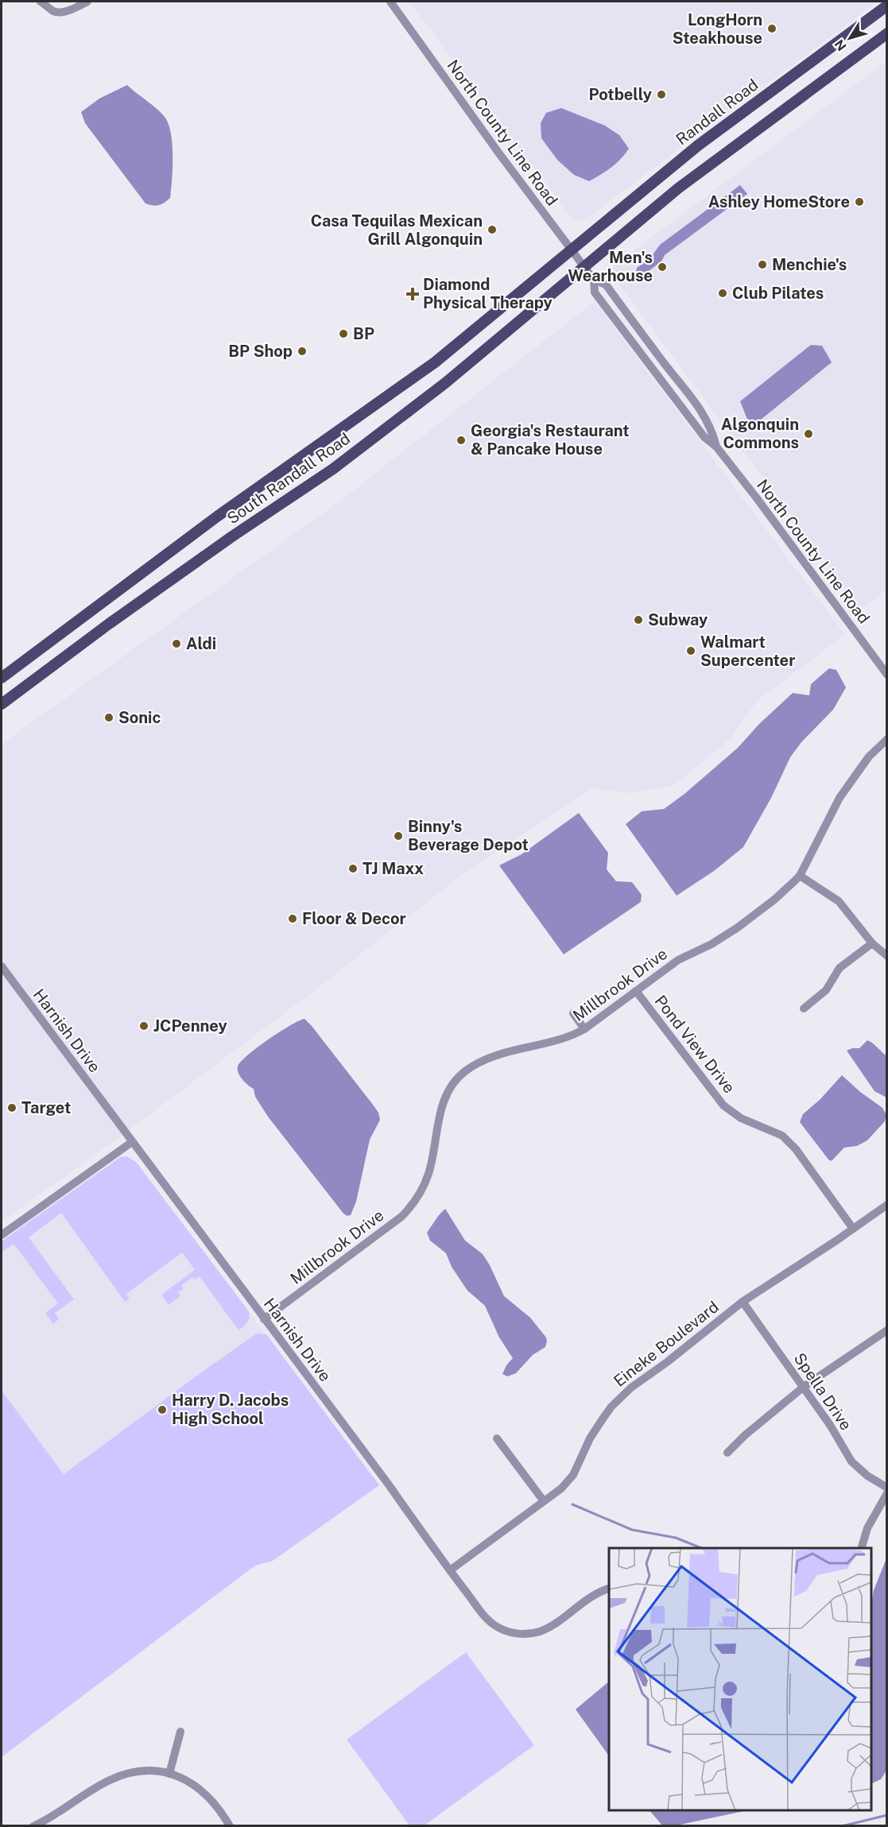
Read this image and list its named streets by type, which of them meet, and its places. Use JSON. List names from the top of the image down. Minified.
{"streets":{"main road":["Randall Road","South Randall Road"],"street":["North County Line Road","Millbrook Drive","Harnish Drive","Pond View Drive","Eineke Boulevard","Spella Drive"]},"crossings":[["Randall Road","North County Line Road"],["Randall Road","South Randall Road"],["North County Line Road","South Randall Road"],["Millbrook Drive","Harnish Drive"],["Millbrook Drive","Pond View Drive"],["Harnish Drive","Eineke Boulevard"],["Pond View Drive","Eineke Boulevard"],["Eineke Boulevard","Spella Drive"]],"places":{"other":["LongHorn Steakhouse","Potbelly","Ashley HomeStore","Casa Tequilas Mexican Grill Algonquin","Menchie's","Men's Wearhouse","Club Pilates","BP","BP Shop","Algonquin Commons","Georgia's Restaurant & Pancake House","Subway","Aldi","Walmart Supercenter","Sonic","Binny's Beverage Depot","TJ Maxx","Floor & Decor","JCPenney","Target","Harry D. Jacobs High School"],"health":["Diamond Physical Therapy"]},"north":"bottom left"}
